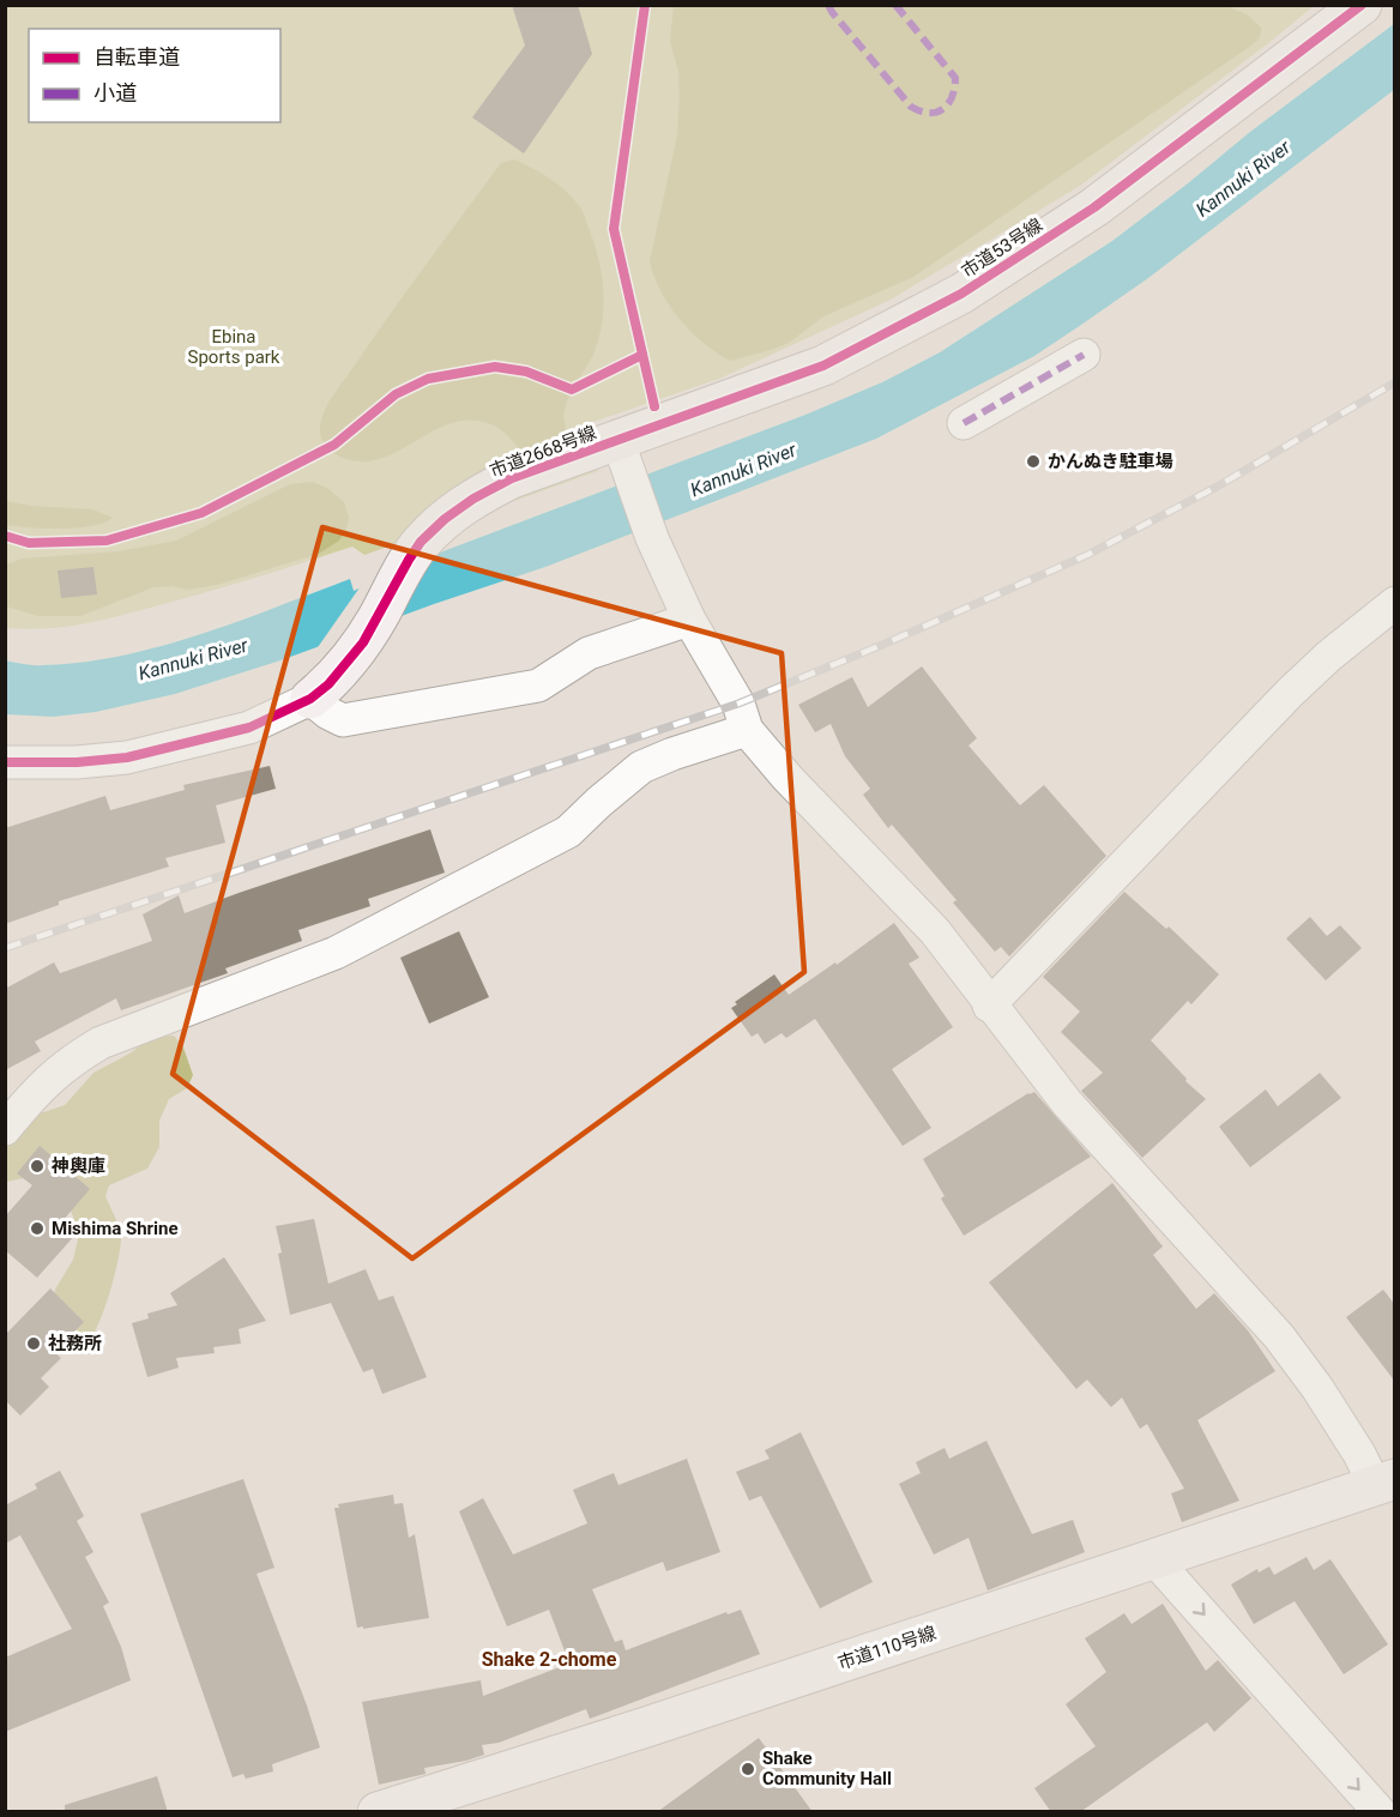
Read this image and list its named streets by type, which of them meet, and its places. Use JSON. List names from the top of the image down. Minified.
{"streets":{"street":["市道53号線","市道2668号線","市道110号線"]},"crossings":[["市道53号線","市道2668号線"]],"districts":["Shake 2-chome"],"water":["Kannuki River"],"parks":["Ebina Sports park"],"places":["かんぬき駐車場","神輿庫","Mishima Shrine","社務所","Shake Community Hall"],"legend":["自転車道","小道"]}
